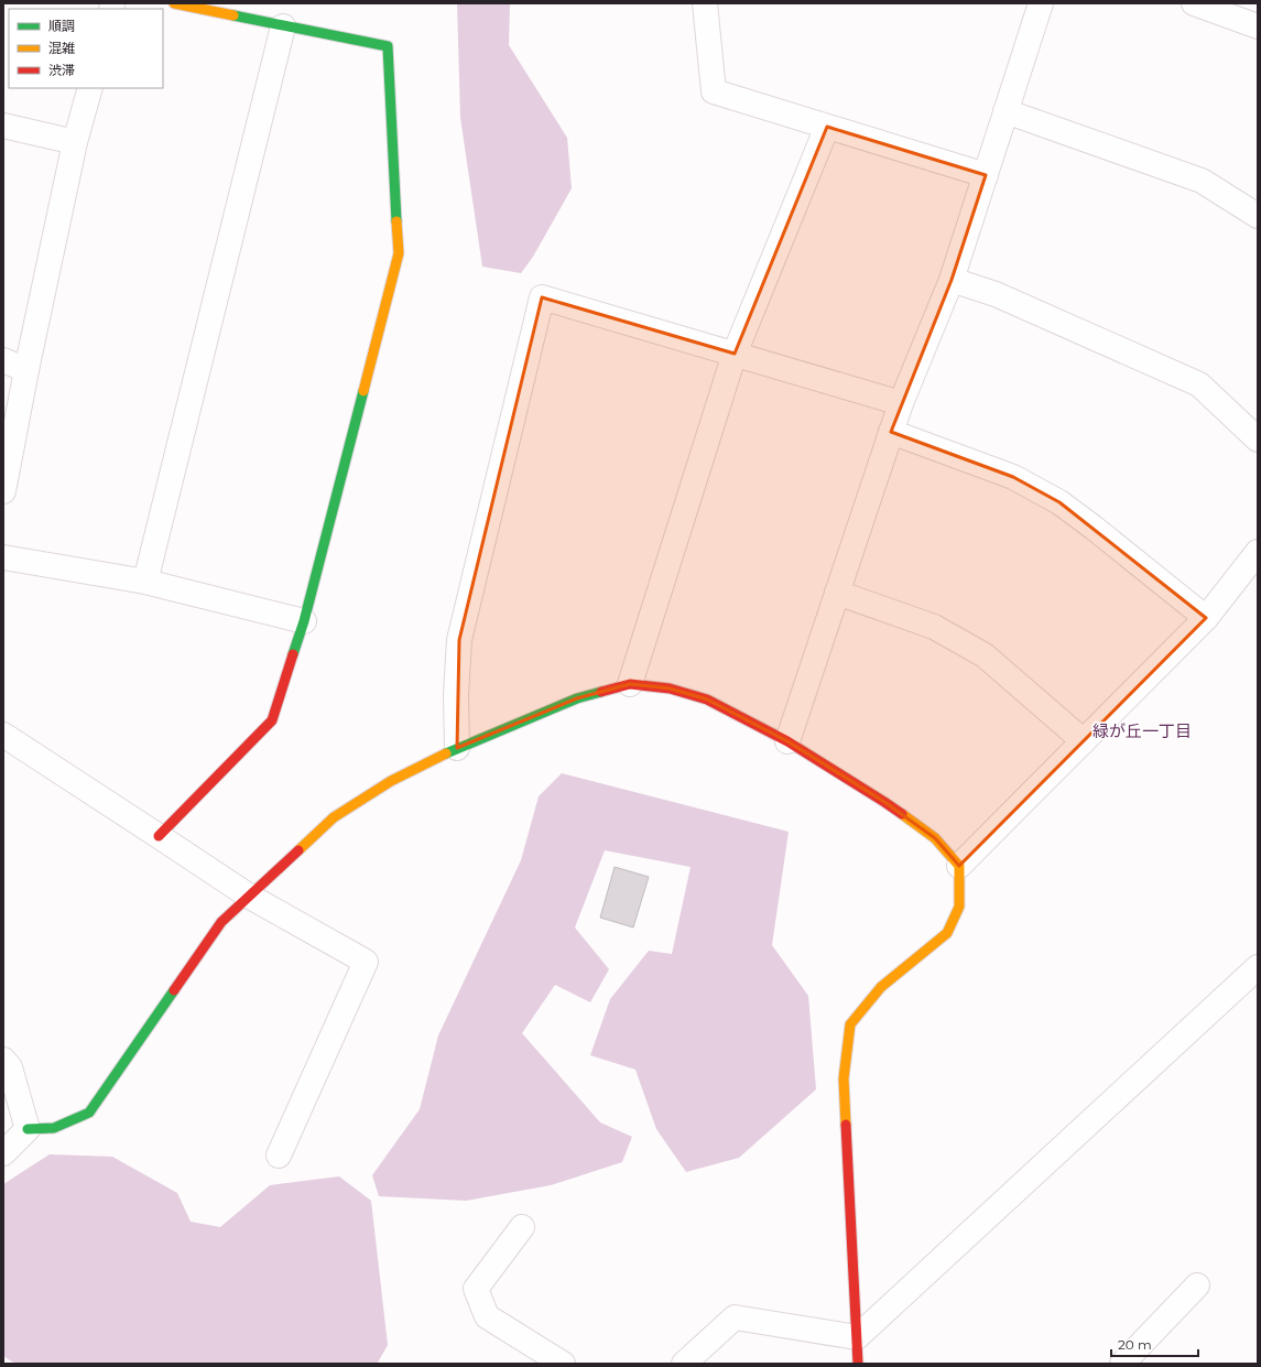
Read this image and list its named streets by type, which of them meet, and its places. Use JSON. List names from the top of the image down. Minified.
{"districts":["緑が丘一丁目"],"legend":["順調","混雑","渋滞"],"scale_bar":"20 m"}
